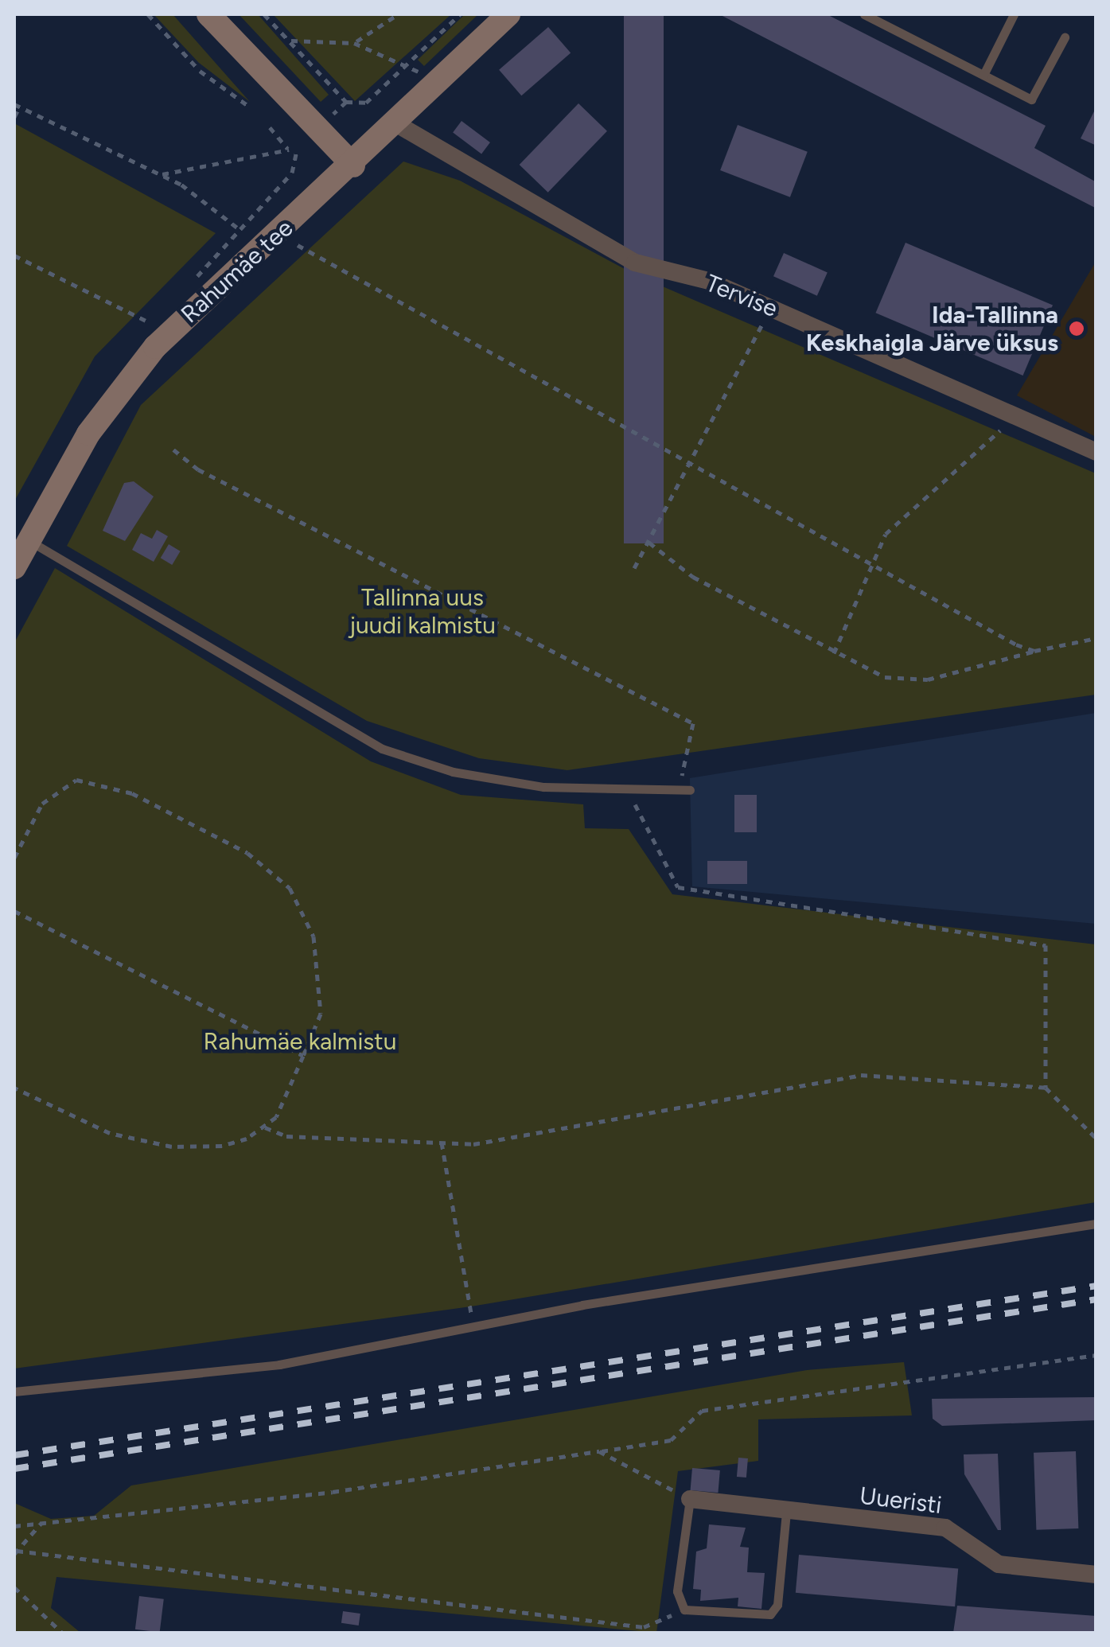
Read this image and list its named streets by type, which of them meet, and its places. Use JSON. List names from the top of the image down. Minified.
{"streets":{"street":["Rahumäe tee","Tervise","Uueristi"]},"crossings":[["Rahumäe tee","Tervise"]],"parks":["Tallinna uus juudi kalmistu","Rahumäe kalmistu"],"places":["Ida-Tallinna Keskhaigla Järve üksus"]}
